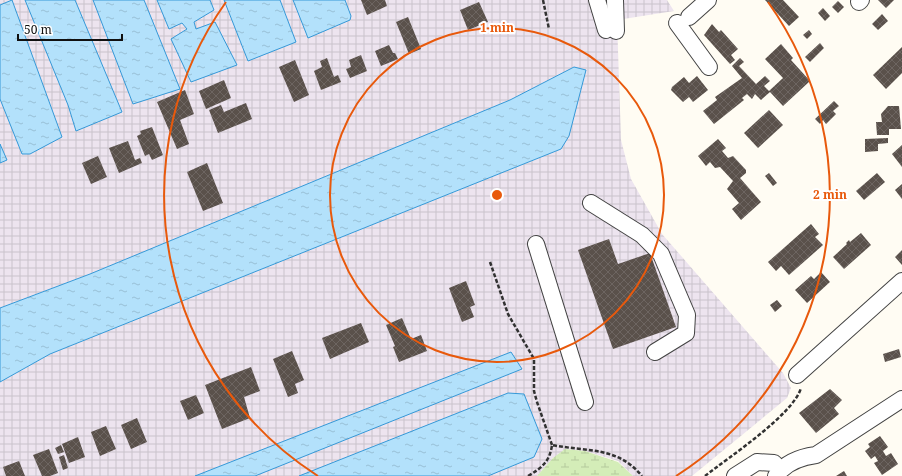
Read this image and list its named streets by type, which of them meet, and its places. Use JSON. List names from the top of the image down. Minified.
{"scale_bar":"50 m","rings":["1 min","2 min"]}
